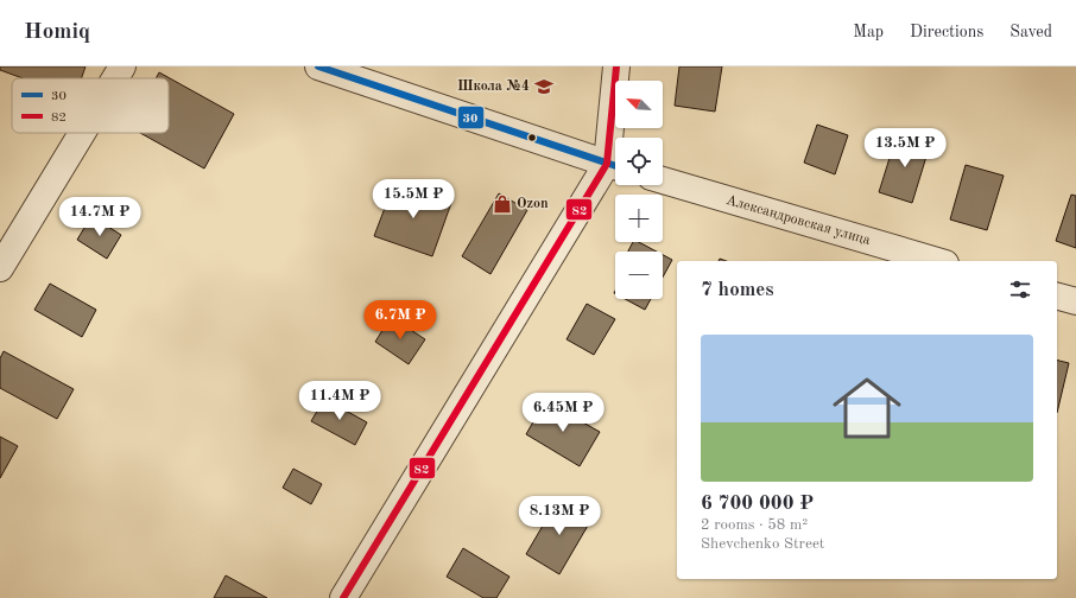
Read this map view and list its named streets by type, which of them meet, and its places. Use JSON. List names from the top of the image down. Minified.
{"streets":{"street":["Александровская улица"]},"places":{"school or university":["Школа №4"],"shop":["Ozon"]},"lines":["transit line 30","transit line 82"],"legend":["30","82"],"north":"top left","page":{"header":"Homiq","nav":["Map","Directions","Saved"],"map_buttons":["+","−"],"price":["13.5M ₽","15.5M ₽","14.7M ₽","6.7M ₽","11.4M ₽","6.45M ₽","8.13M ₽"],"heading":"7 homes","list":[{"name":"6 700 000 ₽","note":"2 rooms · 58 m² · Shevchenko Street"}]}}
